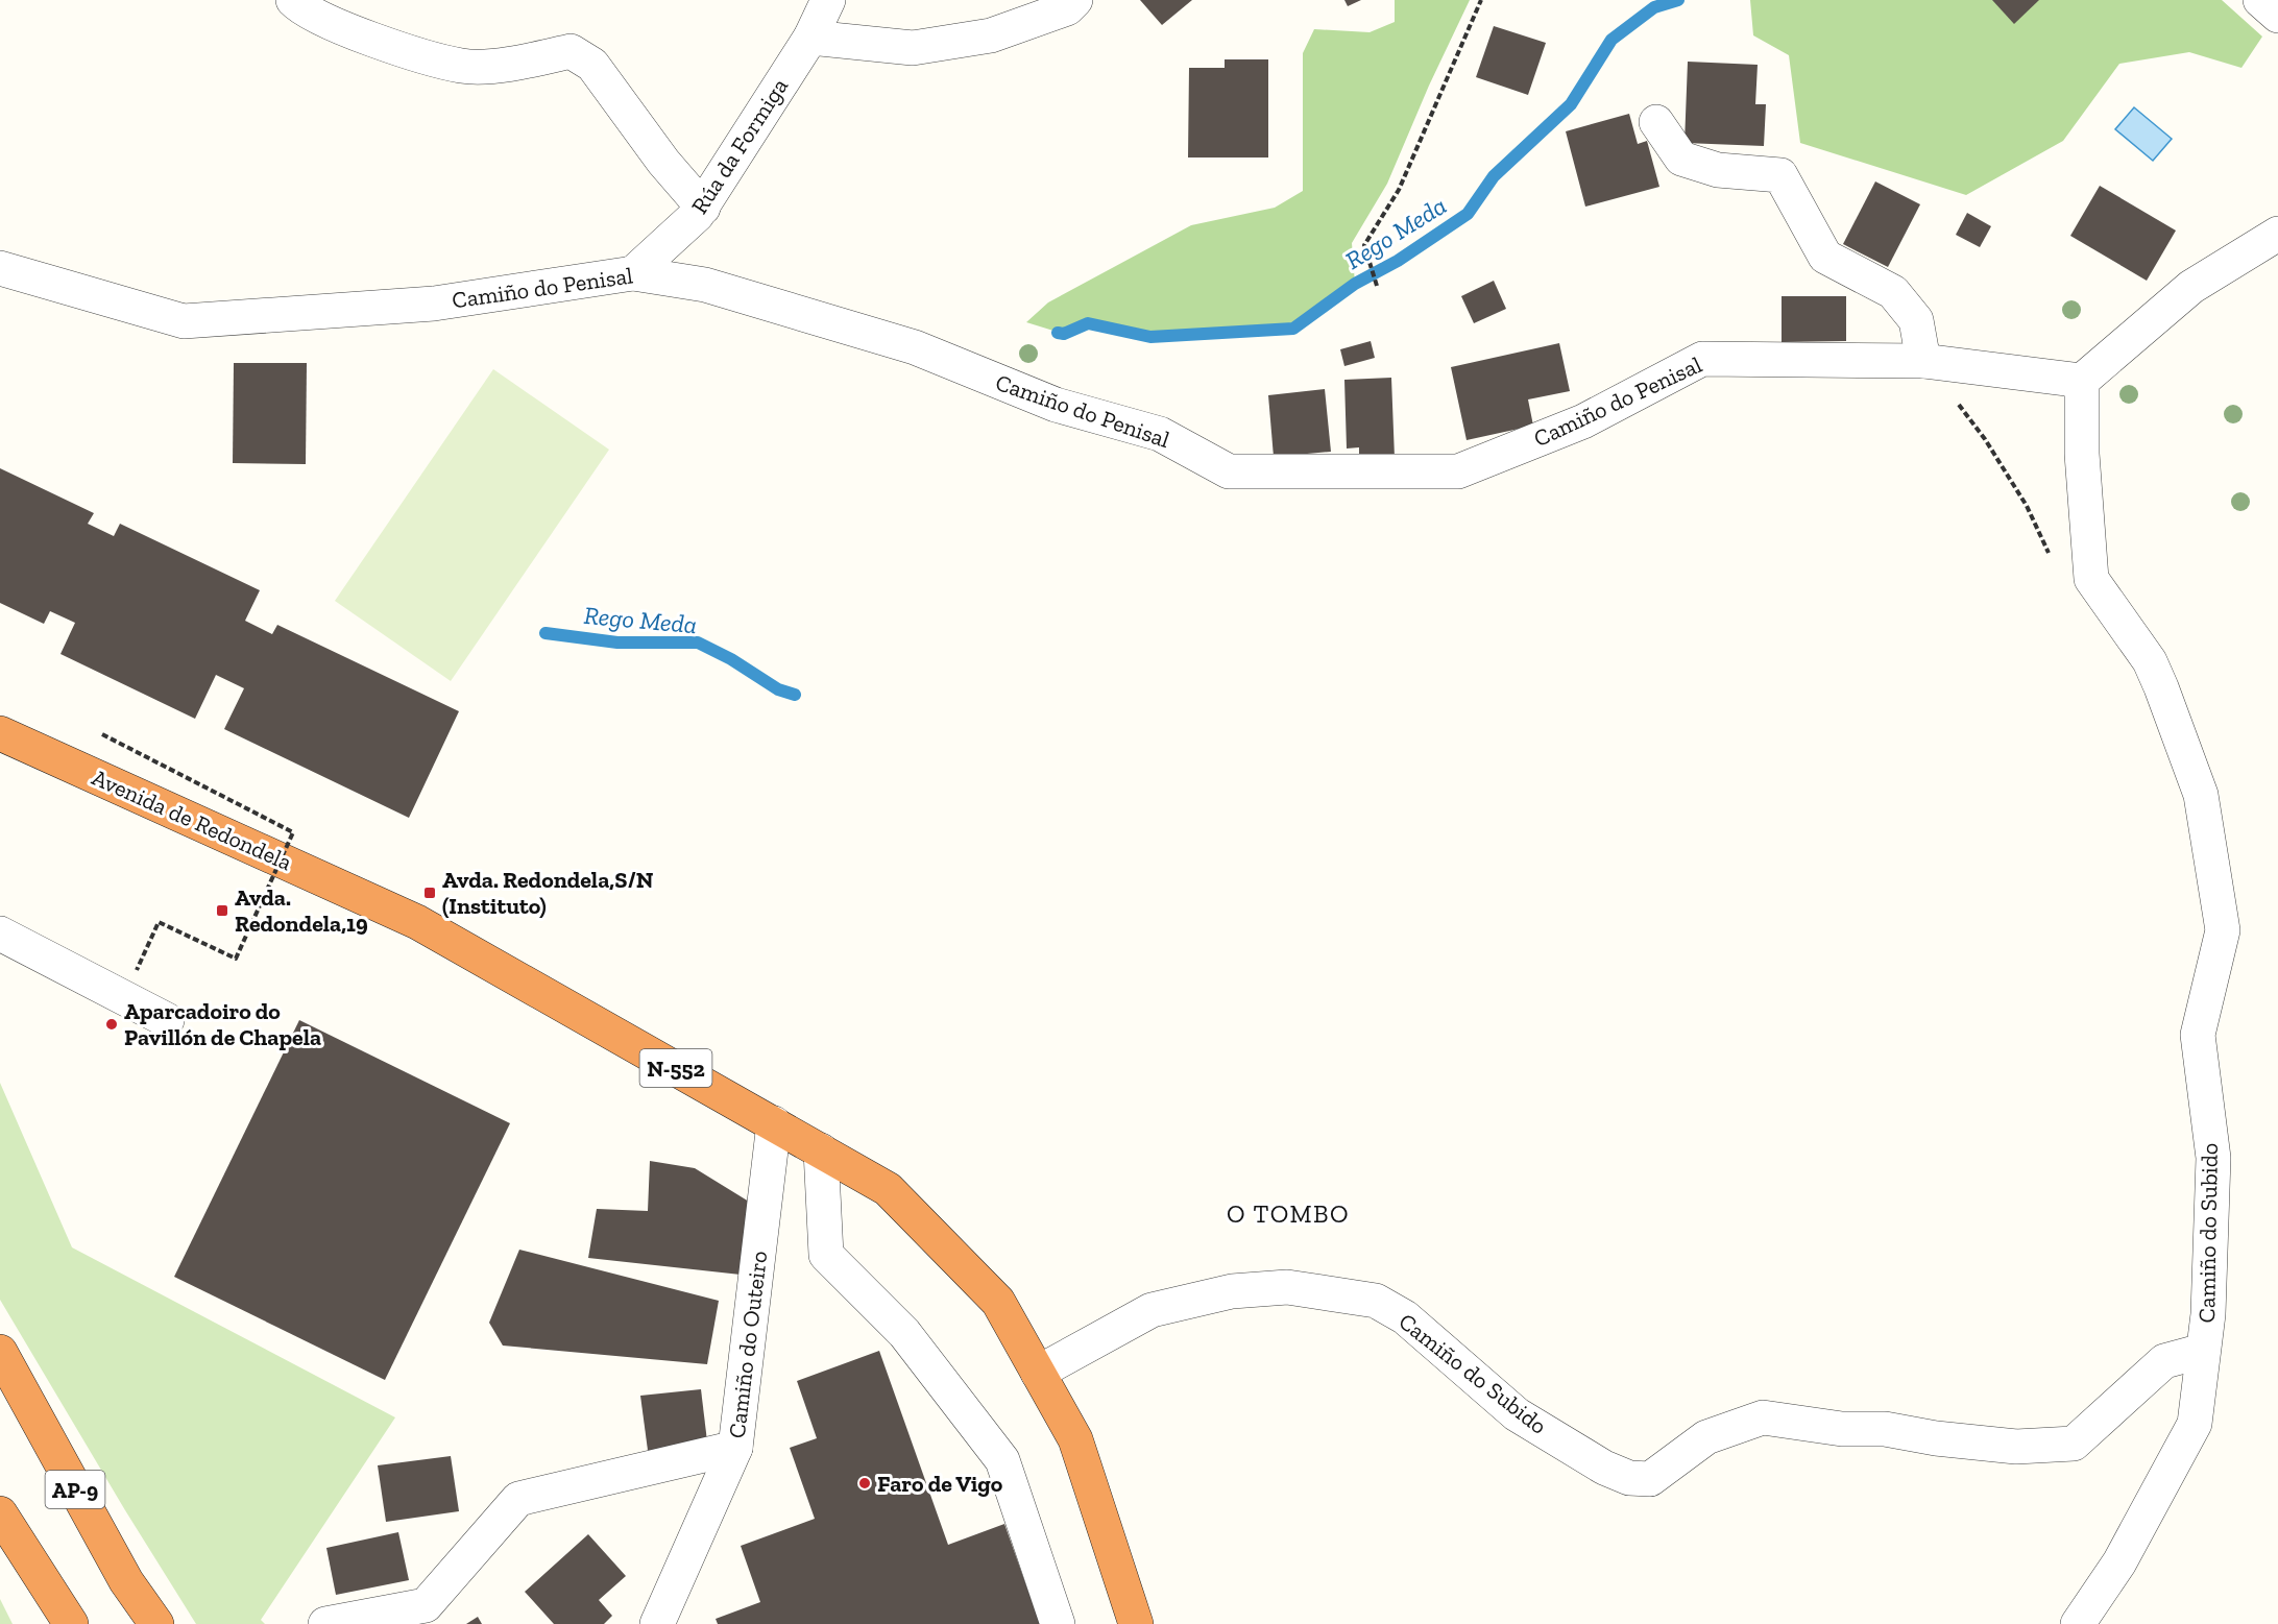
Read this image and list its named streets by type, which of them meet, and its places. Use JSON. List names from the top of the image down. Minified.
{"streets":{"highway":["Avenida de Redondela","N-552","AP-9"],"street":["Rúa da Formiga","Camiño do Penisal","Camiño do Subido","Camiño do Outeiro"]},"crossings":[["Rúa da Formiga","Camiño do Penisal"],["Camiño do Penisal","Camiño do Subido"],["Avenida de Redondela","Camiño do Subido"],["Avenida de Redondela","Camiño do Outeiro"]],"districts":["O TOMBO"],"water":["Rego Meda"],"places":{"transit":["Avda. Redondela,S/N (Instituto)","Avda. Redondela,19"],"other":["Aparcadoiro do Pavillón de Chapela","Faro de Vigo"]}}
